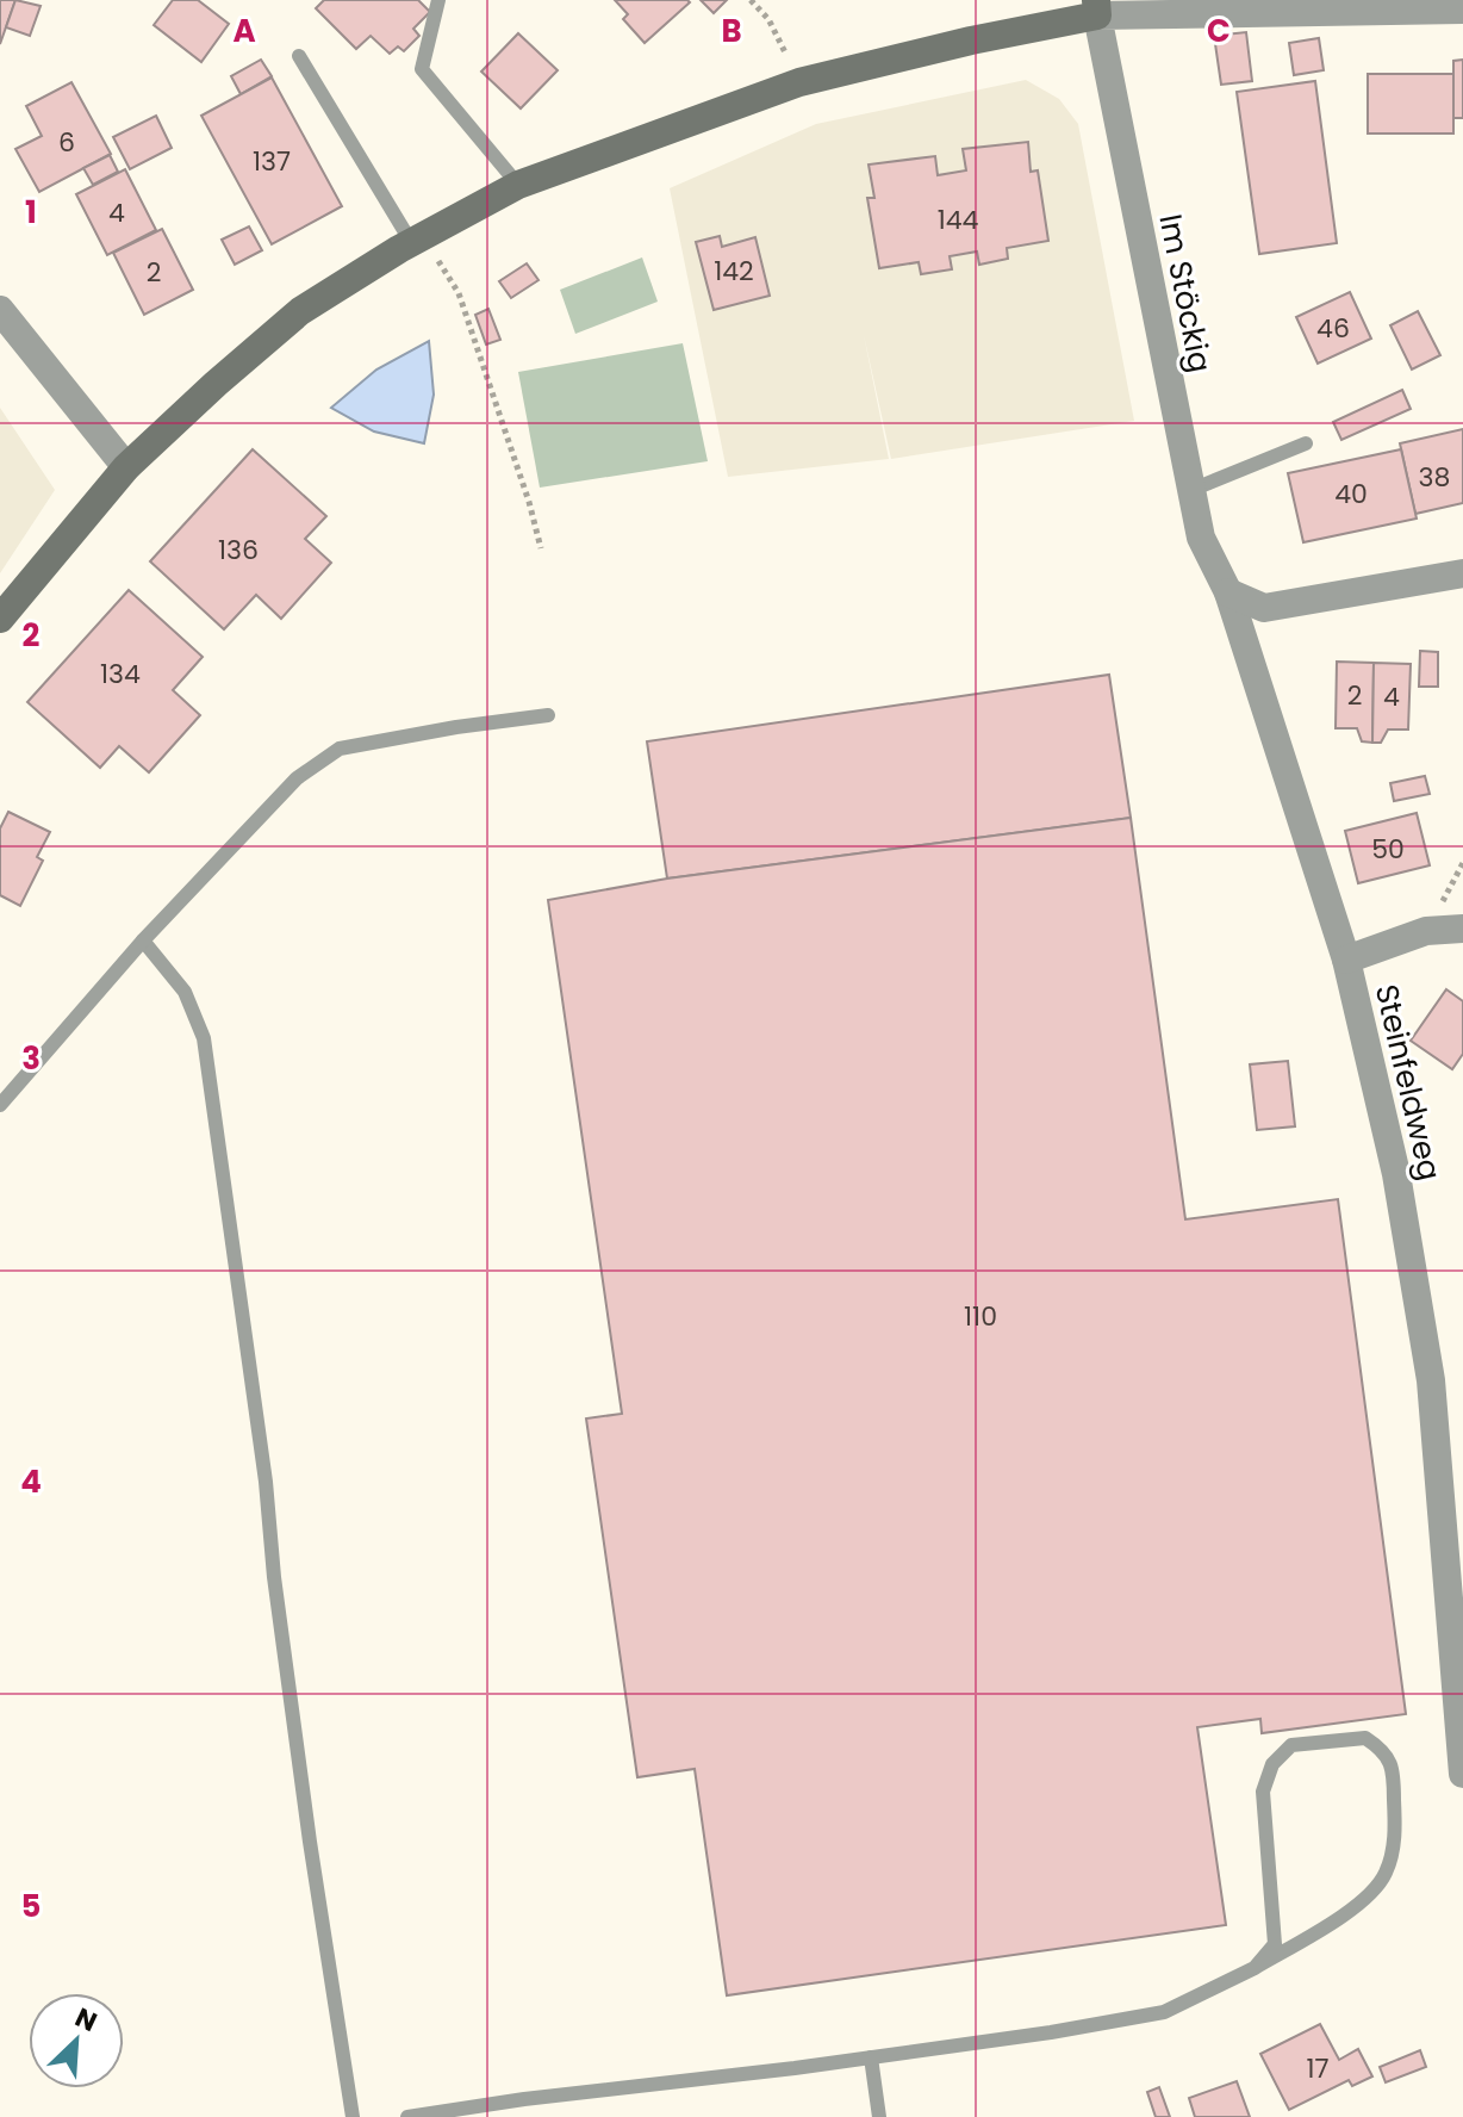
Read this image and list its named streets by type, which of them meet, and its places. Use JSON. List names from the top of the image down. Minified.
{"streets":{"street":["Im Stöckig","Steinfeldweg"]},"crossings":[["Im Stöckig","Steinfeldweg"]],"house_numbers":["6","137","4","144","142","2","46","38","40","136","134","2","4","50","110","17"],"north":"top right","grid":{"columns":["A","B","C"],"rows":["1","2","3","4","5"]}}
